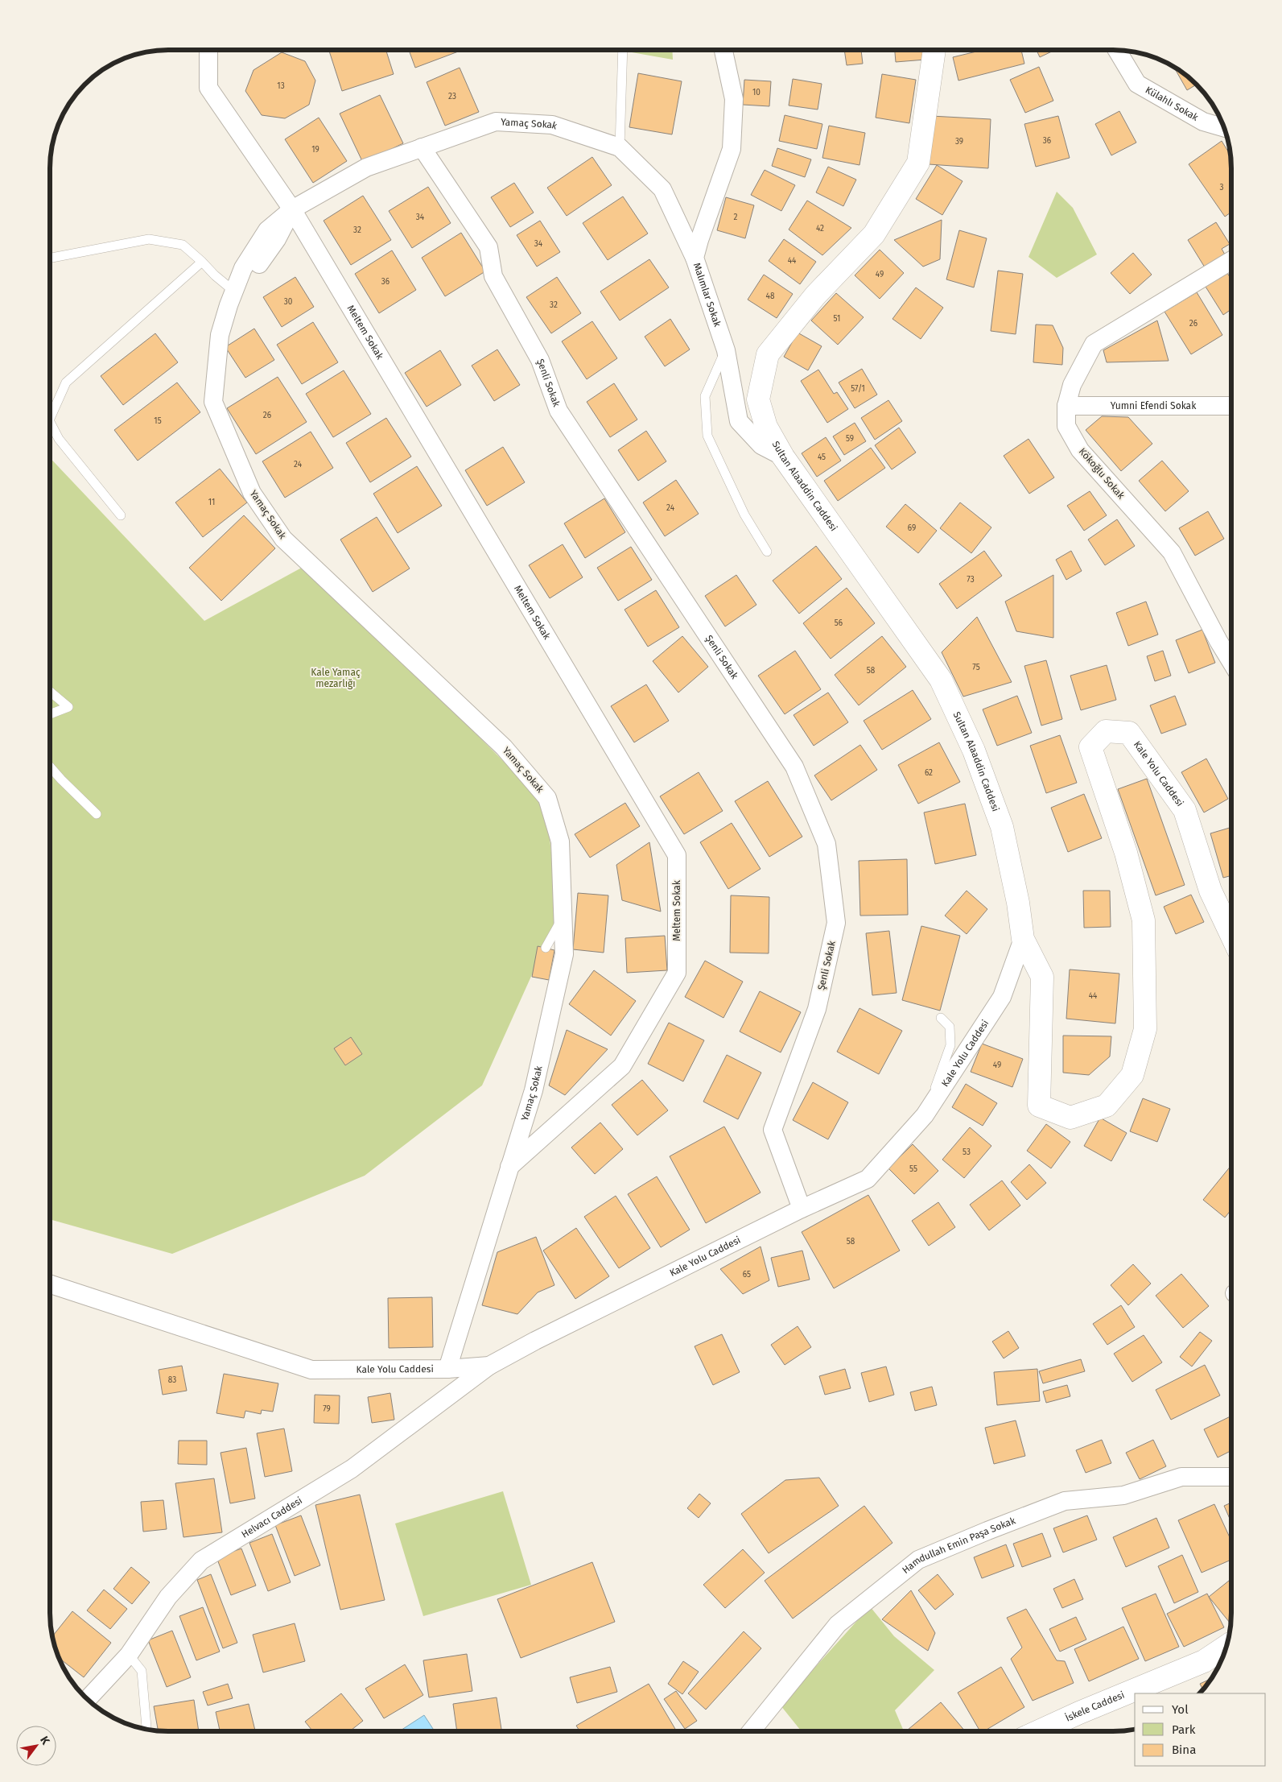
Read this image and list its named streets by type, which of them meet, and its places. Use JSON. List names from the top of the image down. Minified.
{"streets":{"street":["Külahlı Sokak","Yamaç Sokak","Malımlar Sokak","Meltem Sokak","Şenli Sokak","Yumni Efendi Sokak","Kökoğlu Sokak","Sultan Alaaddin Caddesi","Kale Yolu Caddesi","Helvacı Caddesi","Hamdullah Emin Paşa Sokak","İskele Caddesi"]},"crossings":[["Yamaç Sokak","Malımlar Sokak"],["Yamaç Sokak","Meltem Sokak"],["Yamaç Sokak","Şenli Sokak"],["Yamaç Sokak","Kale Yolu Caddesi"],["Malımlar Sokak","Sultan Alaaddin Caddesi"],["Şenli Sokak","Kale Yolu Caddesi"],["Yumni Efendi Sokak","Kökoğlu Sokak"],["Sultan Alaaddin Caddesi","Kale Yolu Caddesi"],["Kale Yolu Caddesi","Helvacı Caddesi"]],"parks":["Kale Yamaç mezarlığı"],"house_numbers":["13","10","23","36","39","19","3","34","2","42","32","34","44","49","36","48","30","32","51","26","57/1","26","15","59","45","24","11","24","69","73","56","75","58","62","44","49","53","55","58","65","83","79"],"legend":["Yol","Park","Bina"],"north":"top right"}
